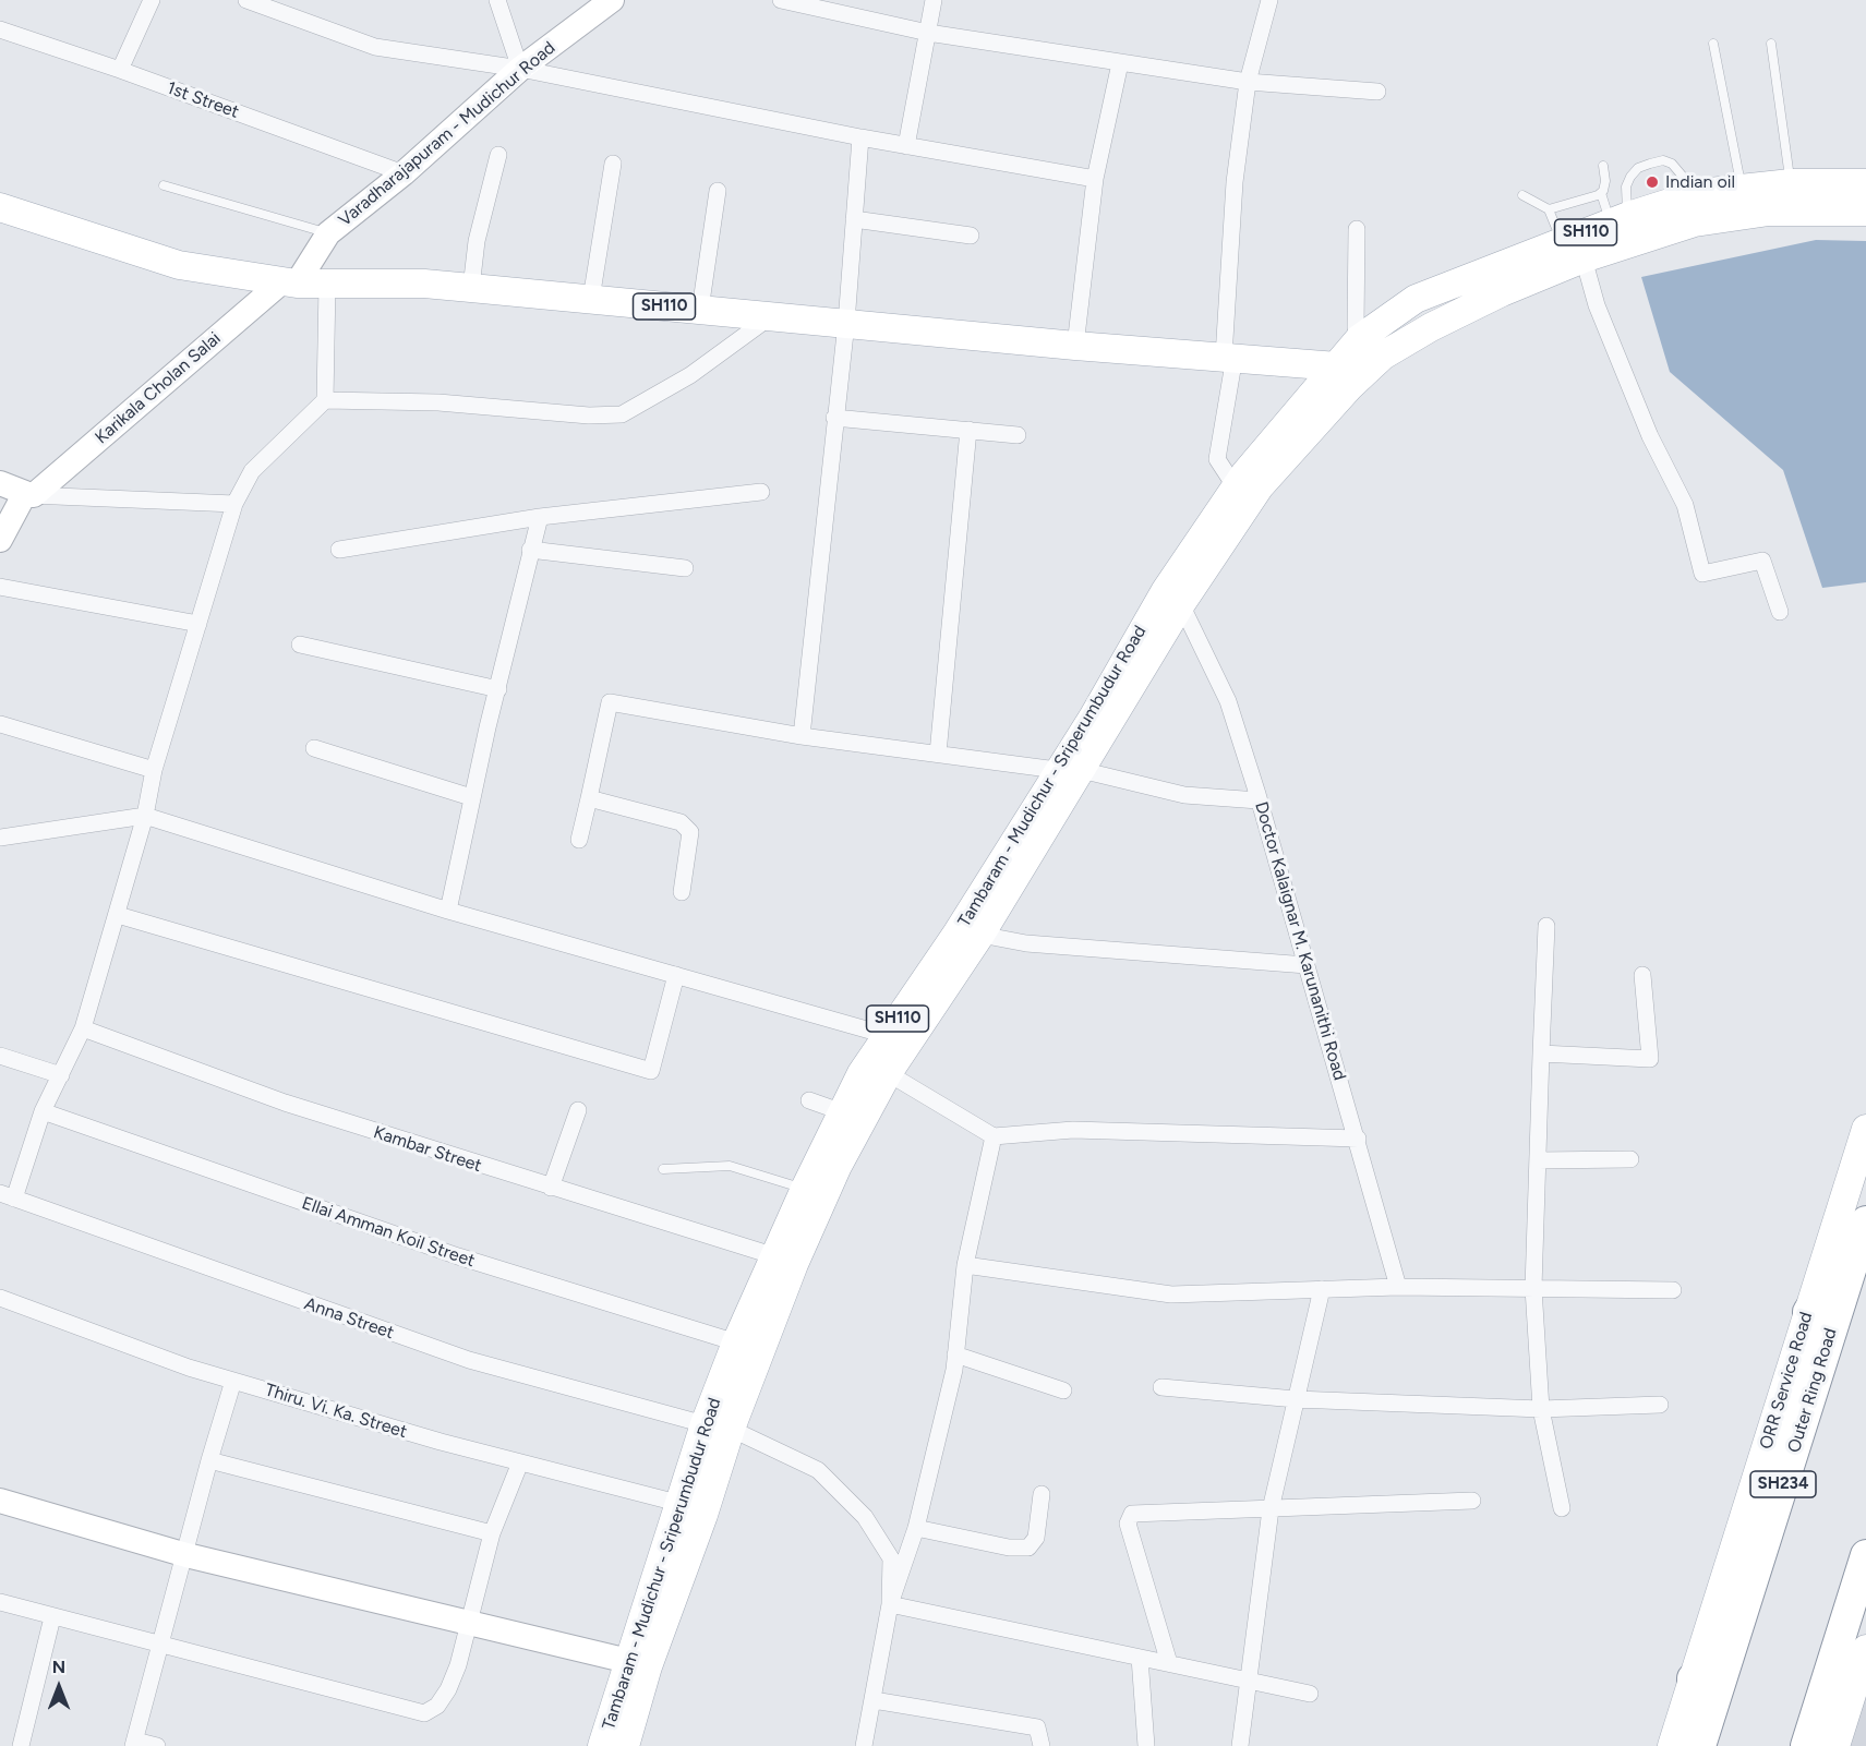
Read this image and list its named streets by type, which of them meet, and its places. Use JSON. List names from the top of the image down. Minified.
{"streets":{"highway":["Outer Ring Road","SH234"],"main road":["SH110","Tambaram - Mudichur - Sriperumbudur Road","ORR Service Road"],"street":["1st Street","Varadharajapuram - Mudichur Road","Karikala Cholan Salai","Doctor Kalaignar M. Karunanithi Road","Kambar Street","Ellai Amman Koil Street","Anna Street","Thiru. Vi. Ka. Street"]},"crossings":[["1st Street","Varadharajapuram - Mudichur Road"],["Varadharajapuram - Mudichur Road","SH110"],["Varadharajapuram - Mudichur Road","Karikala Cholan Salai"],["SH110","Karikala Cholan Salai"],["SH110","Tambaram - Mudichur - Sriperumbudur Road"],["Tambaram - Mudichur - Sriperumbudur Road","Doctor Kalaignar M. Karunanithi Road"],["Tambaram - Mudichur - Sriperumbudur Road","Kambar Street"],["Tambaram - Mudichur - Sriperumbudur Road","Ellai Amman Koil Street"],["Tambaram - Mudichur - Sriperumbudur Road","Anna Street"],["Tambaram - Mudichur - Sriperumbudur Road","Thiru. Vi. Ka. Street"]],"places":["Indian oil"],"north":"top"}
